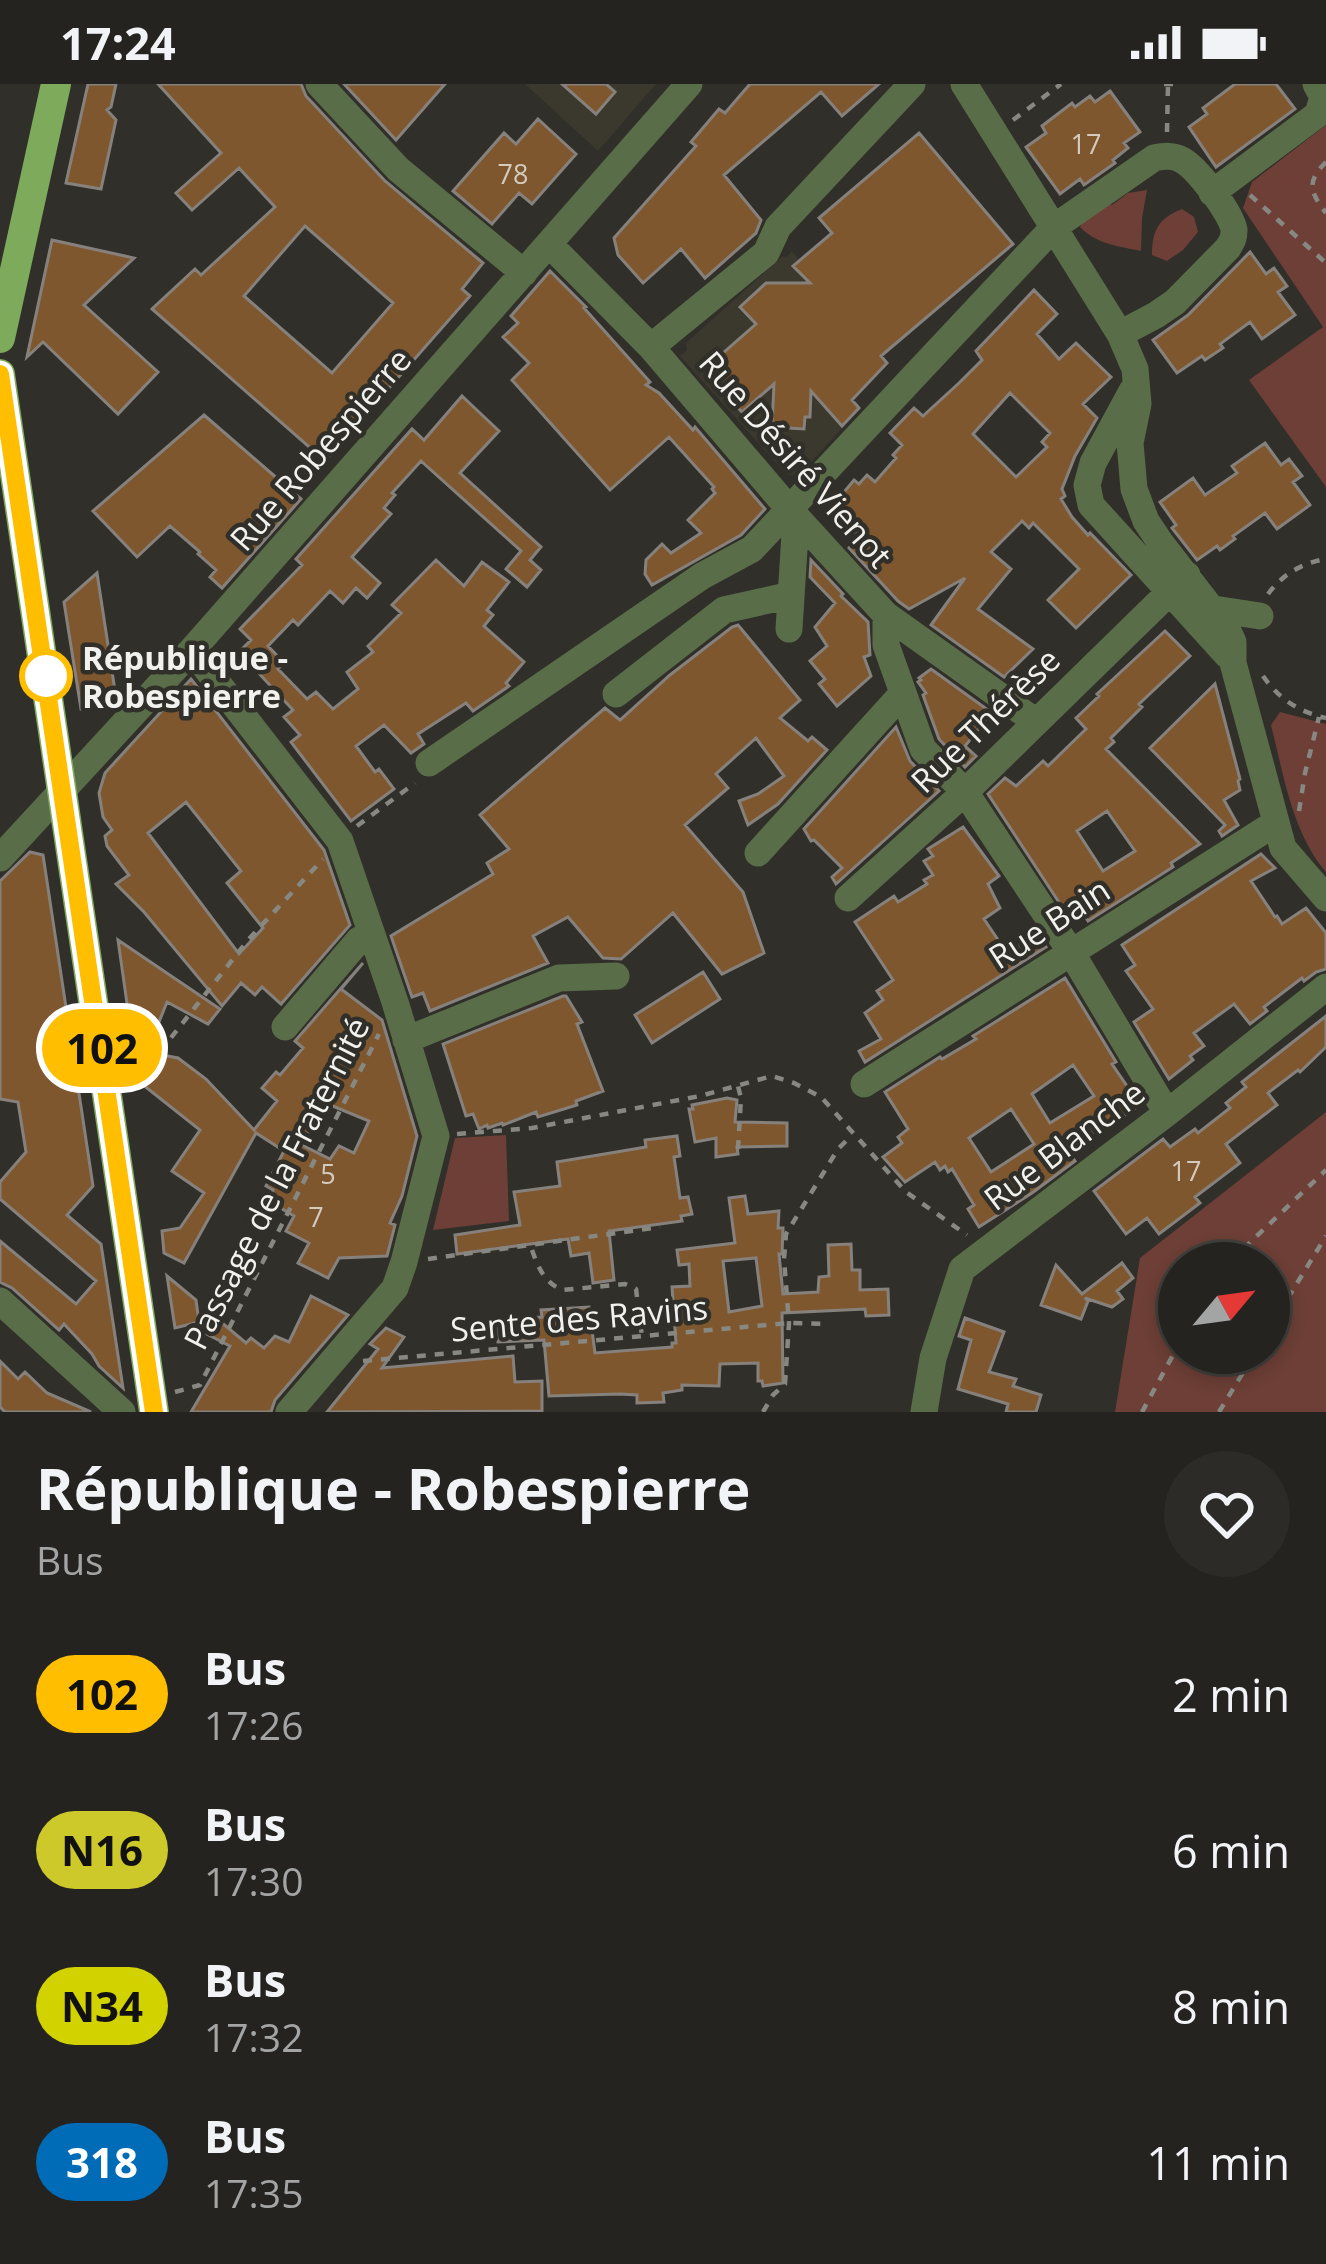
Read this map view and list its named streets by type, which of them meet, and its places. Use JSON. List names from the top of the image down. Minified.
{"streets":{"street":["Rue Robespierre","Rue Désiré Vienot","Rue Thérèse","Rue Bain","Rue Blanche"],"path":["Passage de la Fraternité","Sente des Ravins"]},"crossings":[["Rue Robespierre","Rue Désiré Vienot"],["Rue Désiré Vienot","Rue Thérèse"],["Rue Désiré Vienot","Rue Bain"],["Rue Désiré Vienot","Rue Blanche"]],"places":["République - Robespierre"],"lines":["bus line 102"],"house_numbers":["17","78","17","5","7"],"north":"top right","page":{"status":"17:24","on_map":"102","heading":["République - Robespierre","Bus"],"list":[{"mark":"102","name":"Bus","note":"17:26","value":"2 min"},{"mark":"N16","name":"Bus","note":"17:30","value":"6 min"},{"mark":"N34","name":"Bus","note":"17:32","value":"8 min"},{"mark":"318","name":"Bus","note":"17:35","value":"11 min"}]}}
